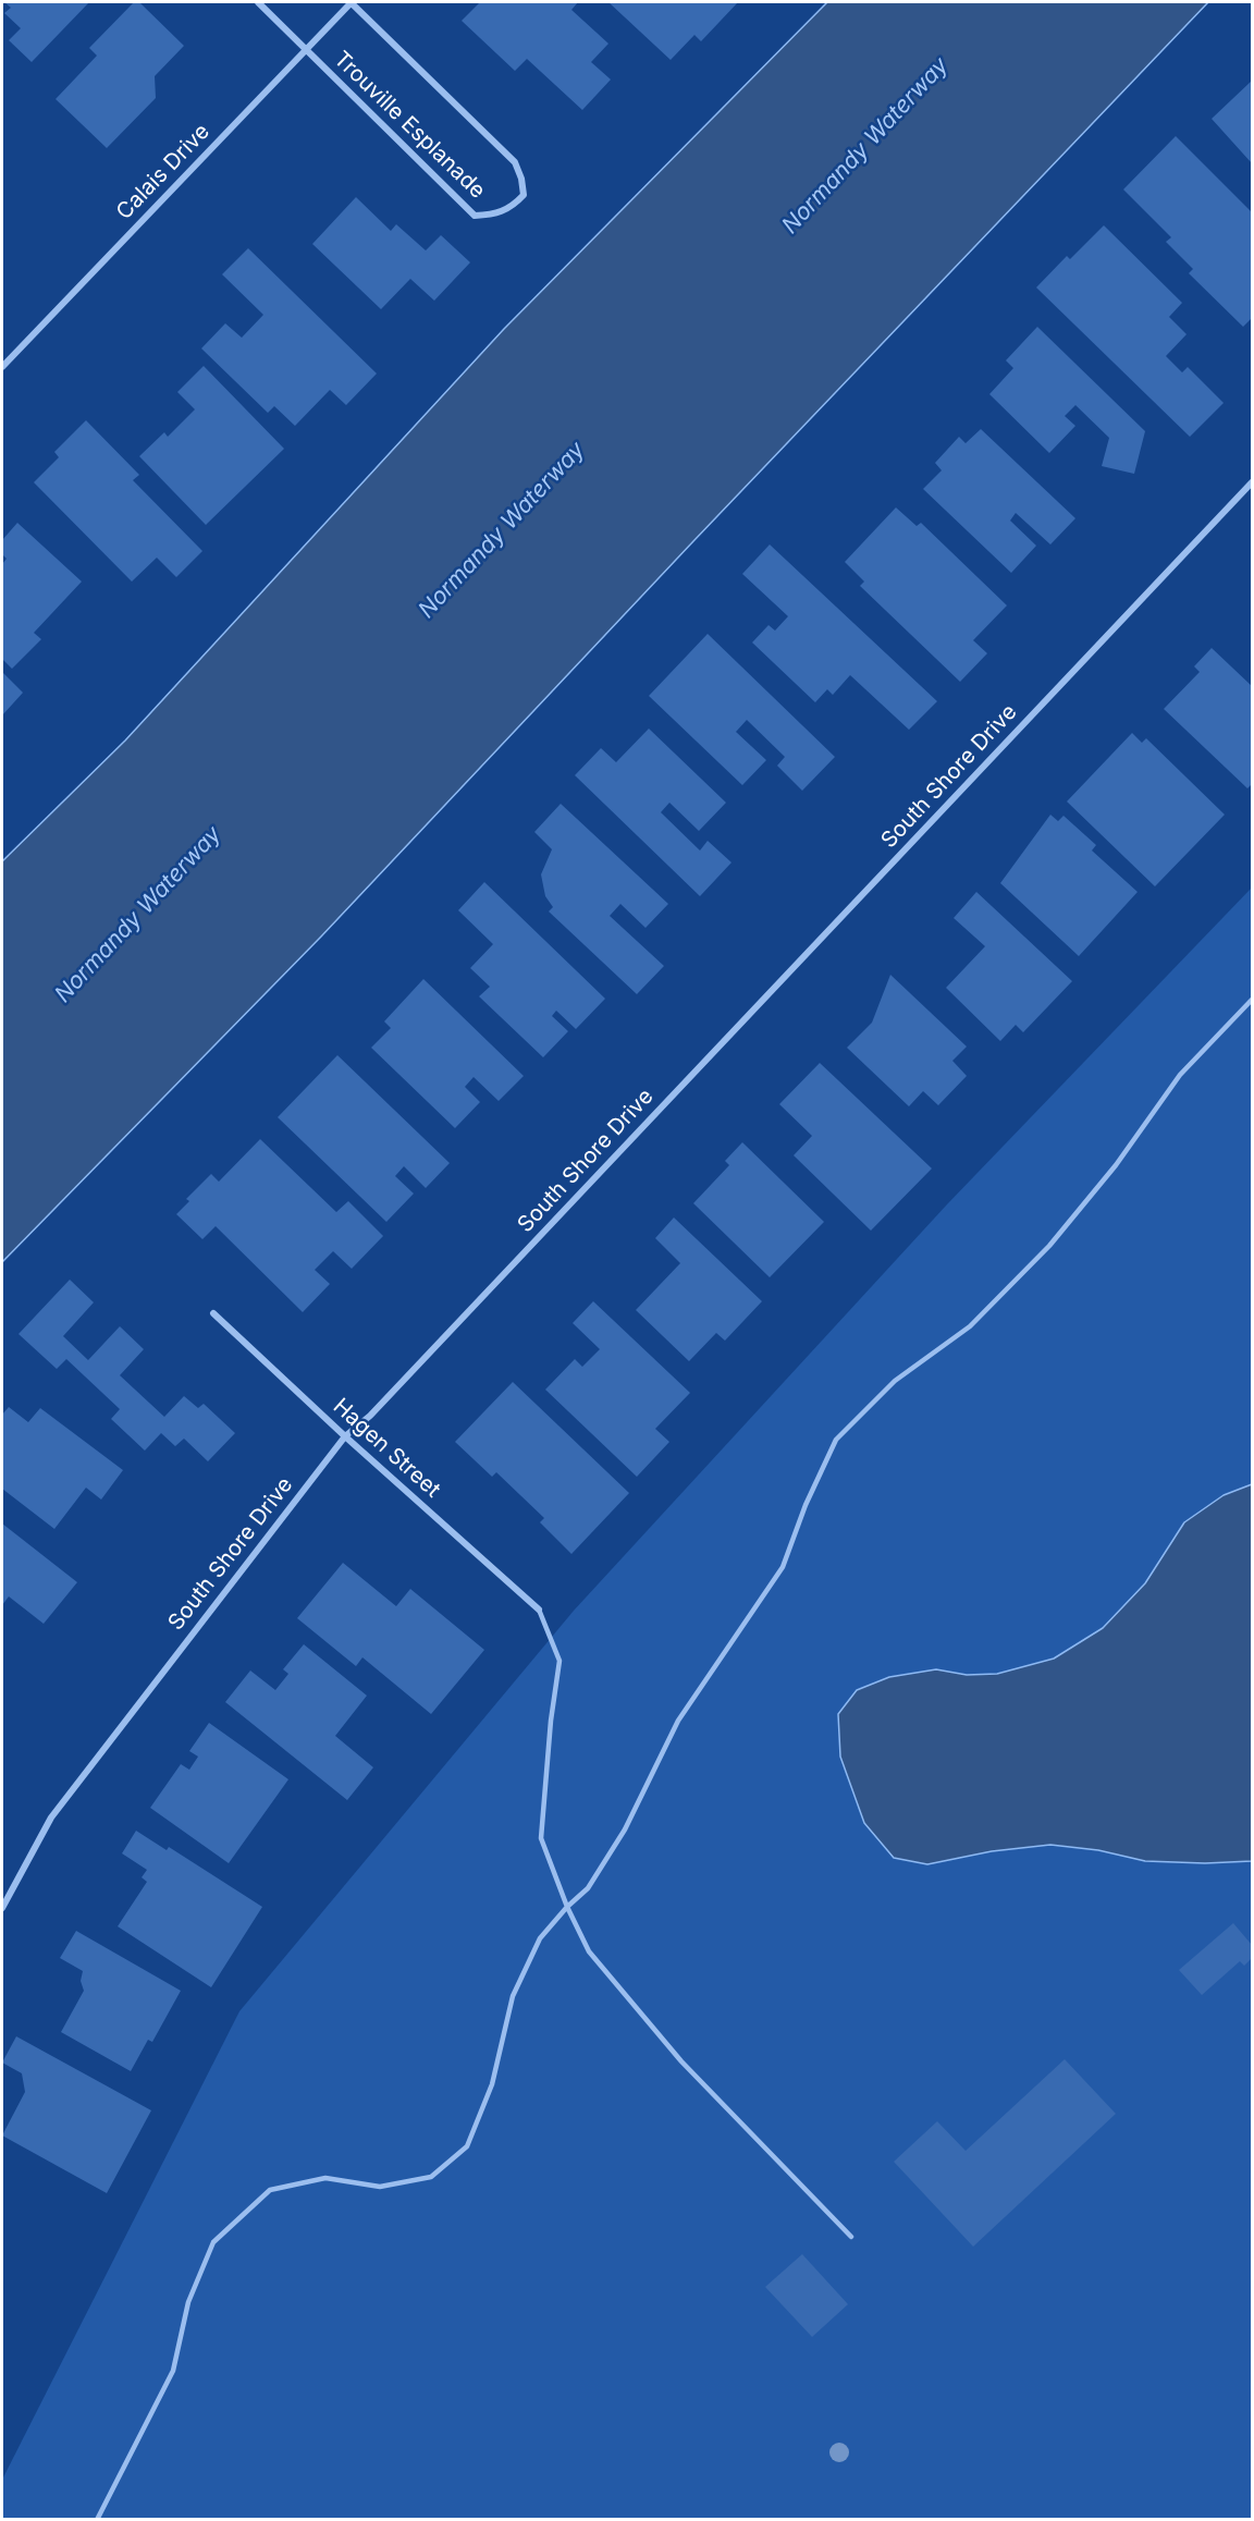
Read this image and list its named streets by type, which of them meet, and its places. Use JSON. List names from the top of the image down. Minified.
{"streets":{"street":["Trouville Esplanade","Calais Drive","South Shore Drive","Hagen Street"]},"crossings":[["Trouville Esplanade","Calais Drive"],["South Shore Drive","Hagen Street"]],"water":["Normandy Waterway"]}
